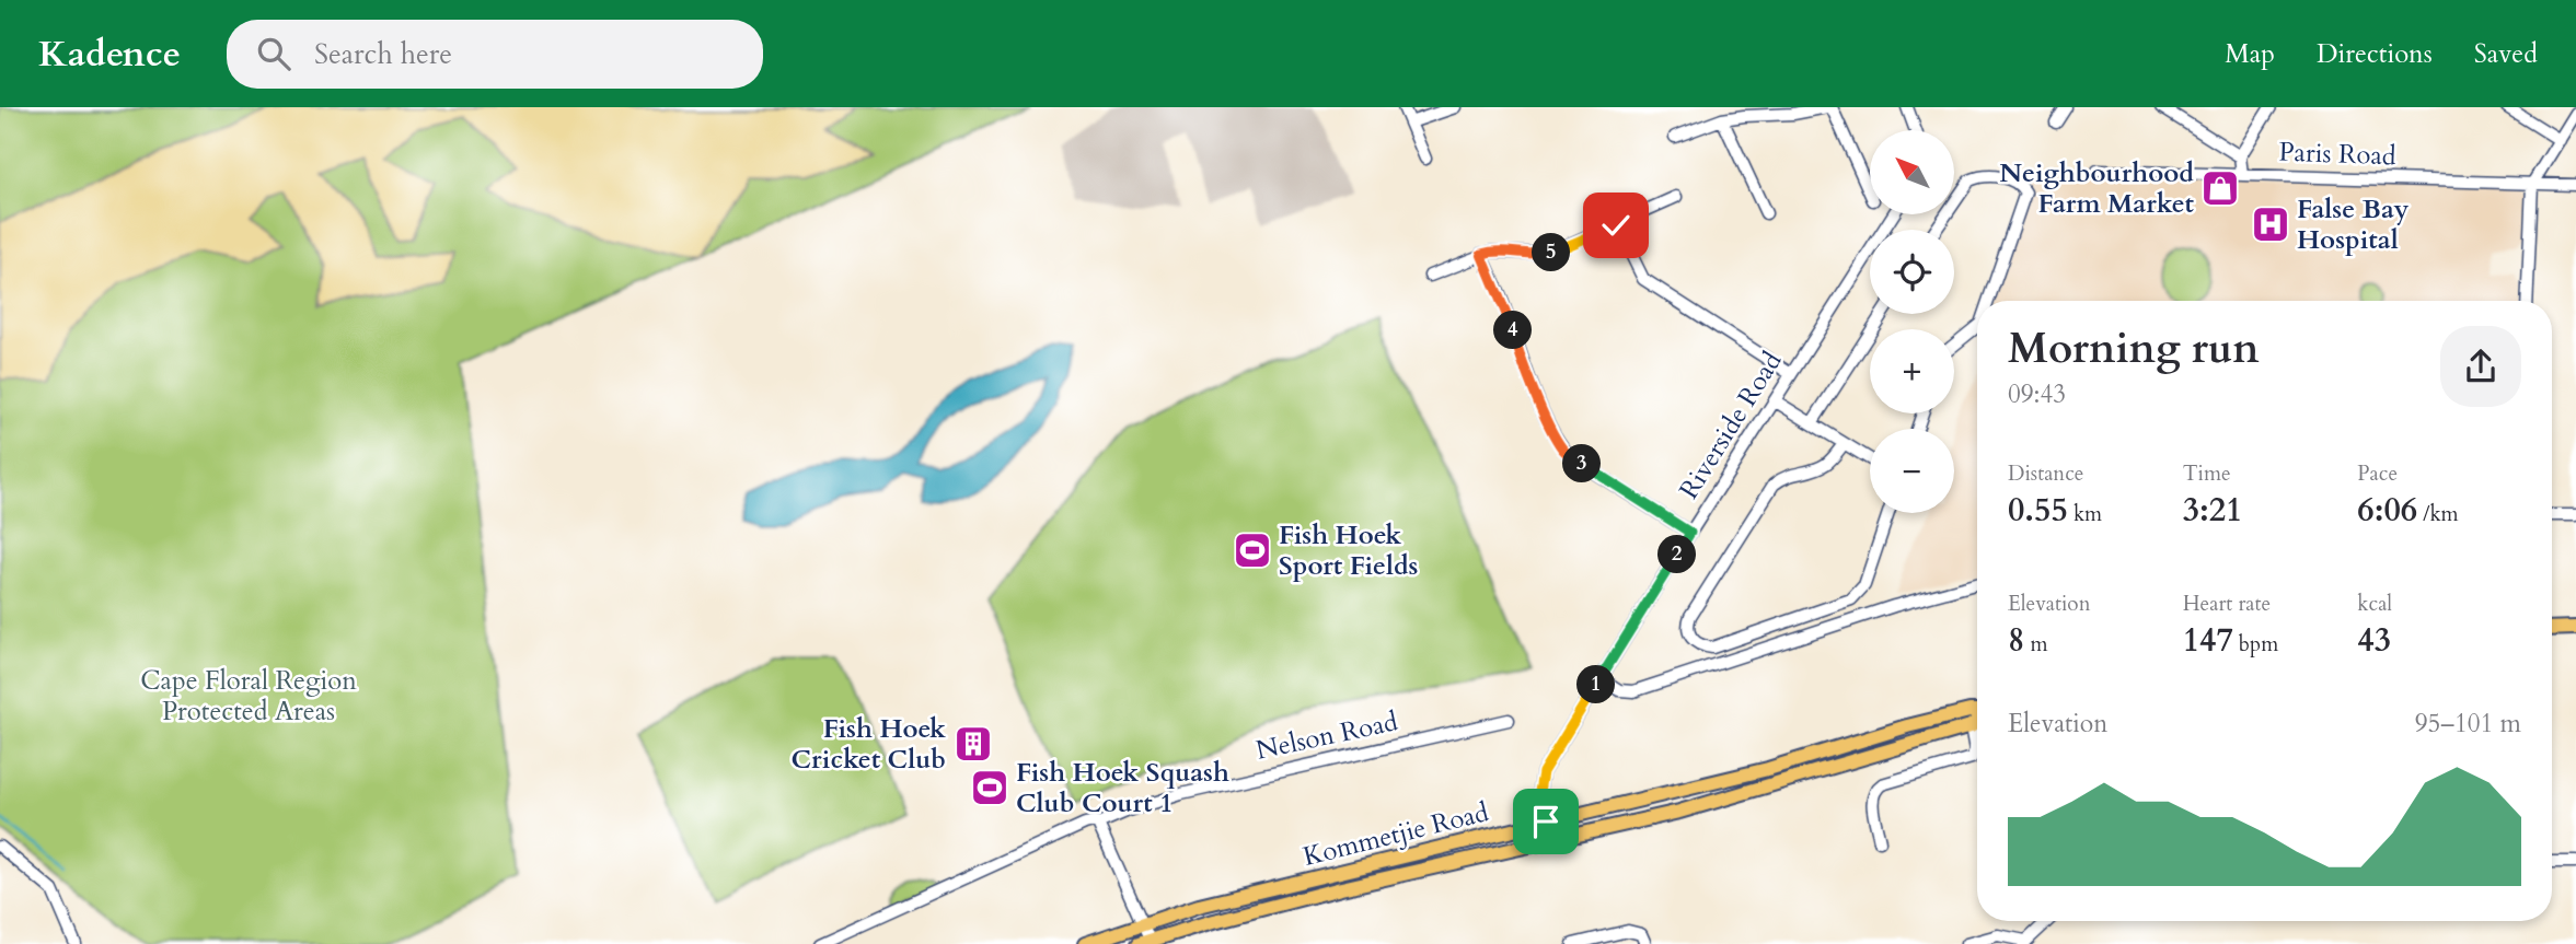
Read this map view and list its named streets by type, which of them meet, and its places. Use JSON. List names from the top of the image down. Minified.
{"streets":{"main road":["Kommetjie Road"],"street":["Paris Road","Riverside Road","Nelson Road"]},"crossings":[["Riverside Road","Kommetjie Road"]],"parks":["Cape Floral Region Protected Areas"],"places":{"shop":["Neighbourhood Farm Market"],"hospital":["False Bay Hospital"],"sports":["Fish Hoek Sport Fields","Fish Hoek Squash Club Court 1"],"building":["Fish Hoek Cricket Club"]},"north":"top left","page":{"header":"Kadence","search":"Search here","nav":["Map","Directions","Saved"],"map_buttons":["+","−"],"pins":["5","4","3","2","1"],"heading":["Morning run","09:43"],"stats":[["Distance","0.55 km"],["Time","3:21"],["Pace","6:06 /km"],["Elevation","8 m"],["Heart rate","147 bpm"],["kcal","43"]],"chart":["Elevation","95–101 m"]}}
